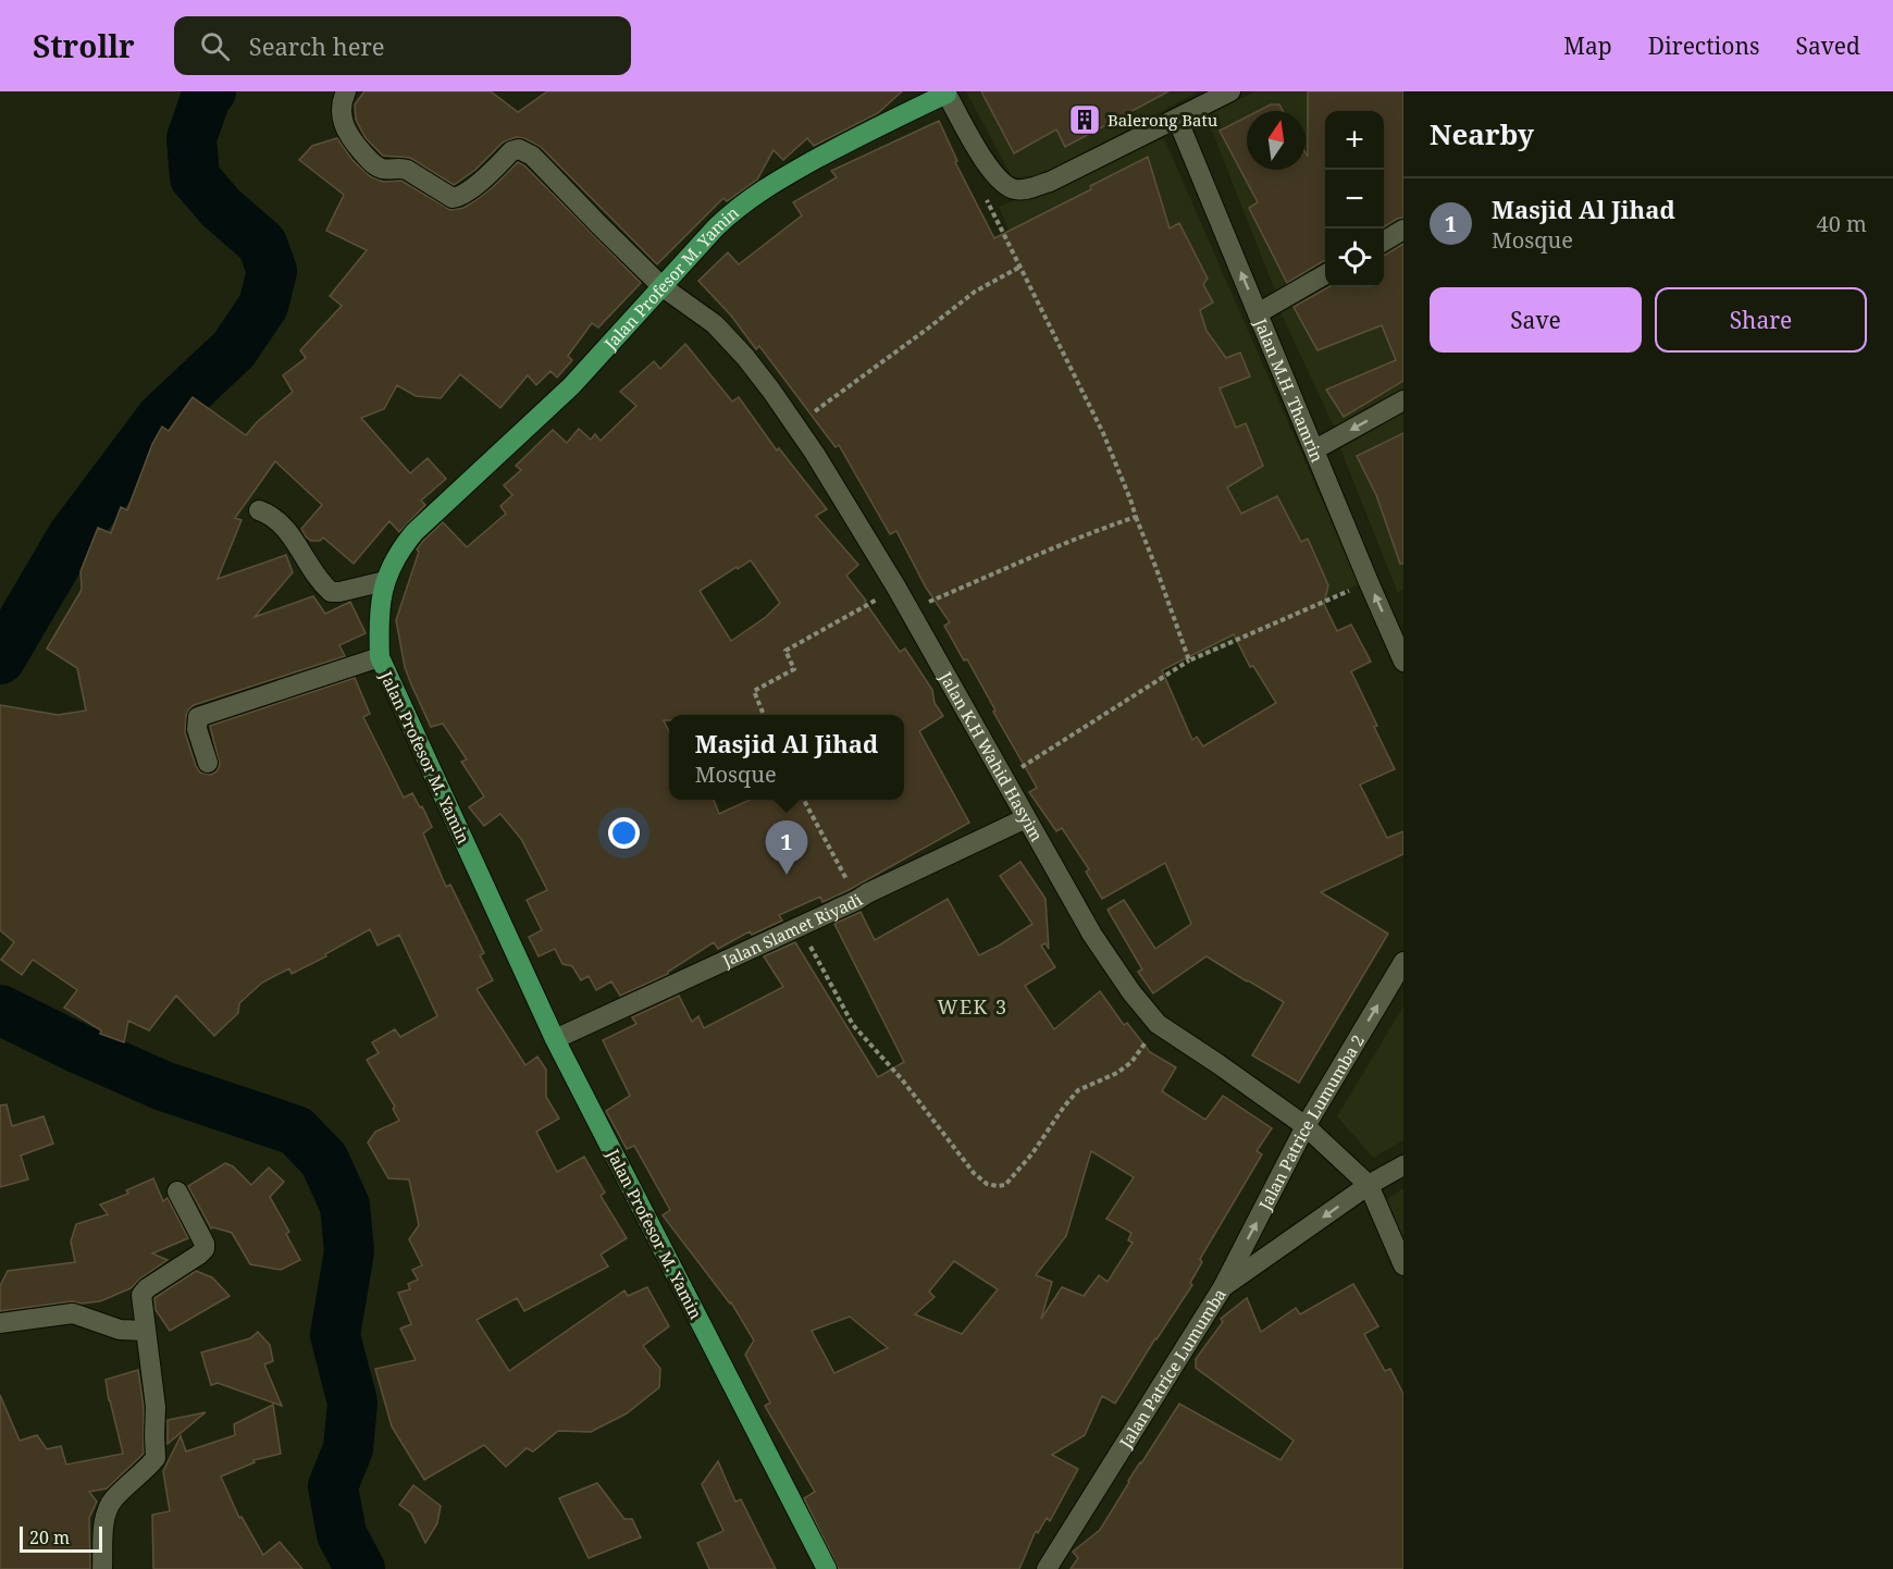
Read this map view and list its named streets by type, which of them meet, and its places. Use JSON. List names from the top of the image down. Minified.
{"streets":{"main road":["Jalan Profesor M. Yamin"],"street":["Jalan M.H. Thamrin","Jalan K.H Wahid Hasyim","Jalan Slamet Riyadi","Jalan Patrice Lumumba 2","Jalan Patrice Lumumba"]},"crossings":[["Jalan Profesor M. Yamin","Jalan K.H Wahid Hasyim"],["Jalan Profesor M. Yamin","Jalan Slamet Riyadi"],["Jalan K.H Wahid Hasyim","Jalan Slamet Riyadi"],["Jalan K.H Wahid Hasyim","Jalan Patrice Lumumba 2"],["Jalan K.H Wahid Hasyim","Jalan Patrice Lumumba"],["Jalan Patrice Lumumba 2","Jalan Patrice Lumumba"]],"one_way":["Jalan M.H. Thamrin","Jalan Patrice Lumumba 2"],"districts":["WEK 3"],"places":{"building":["Balerong Batu"]},"scale_bar":"20 m","north":"top","page":{"header":"Strollr","search":"Search here","nav":["Map","Directions","Saved"],"heading":"Nearby","map_buttons":["+","−"],"list":[{"mark":"1","name":"Masjid Al Jihad","note":"Mosque","value":"40 m"}],"buttons":["Save","Share"],"popup":["Masjid Al Jihad","Mosque"],"pins":"1","scale":"20 m"}}
